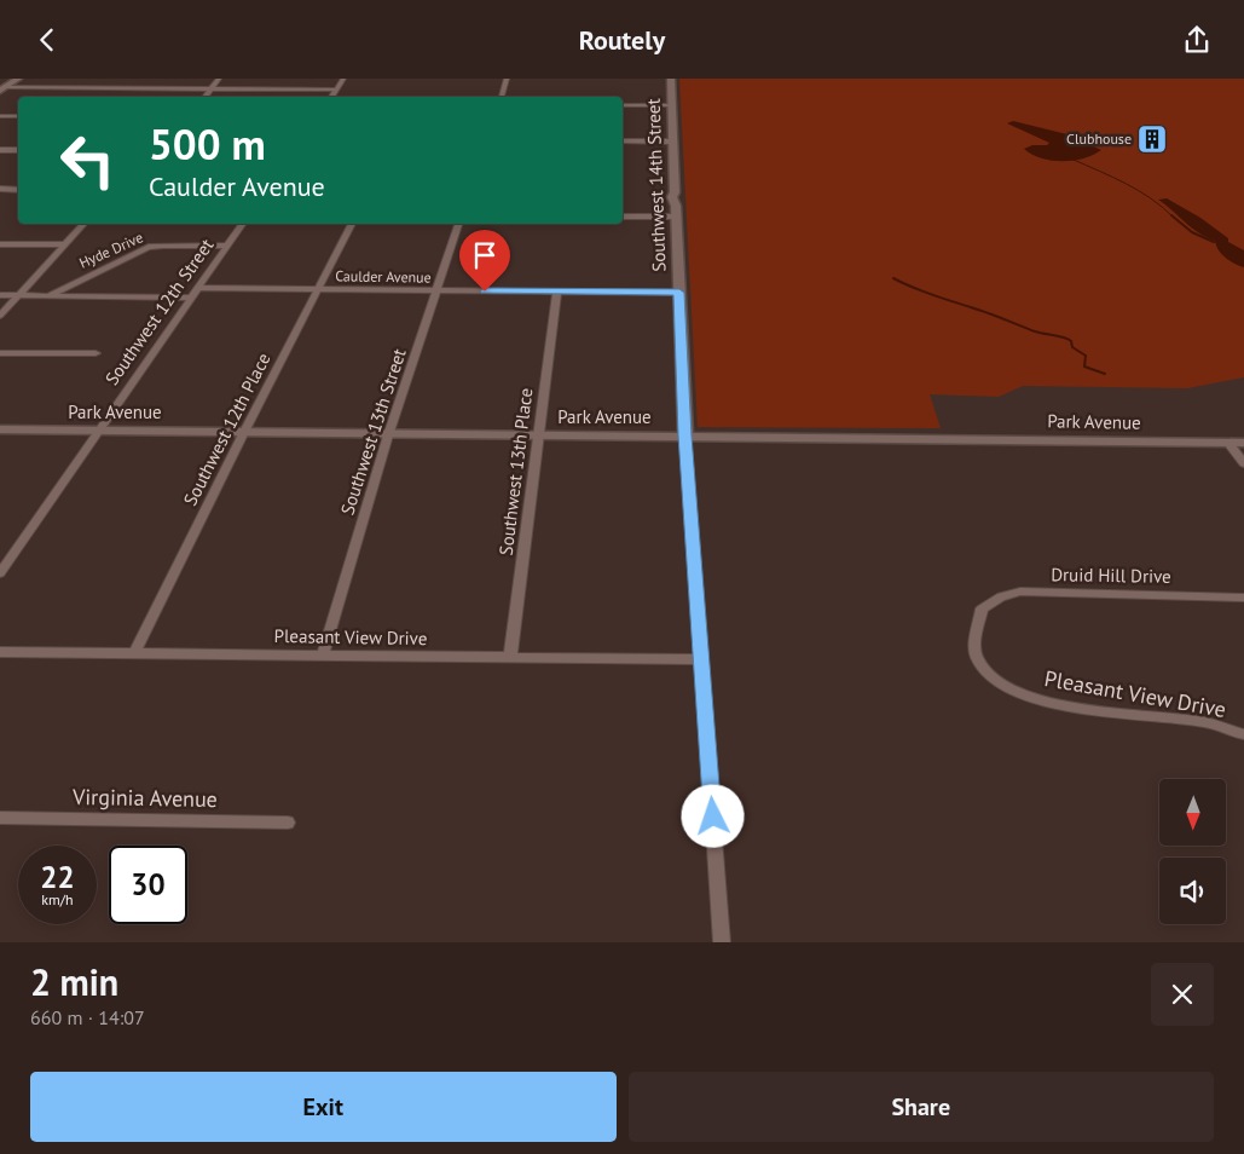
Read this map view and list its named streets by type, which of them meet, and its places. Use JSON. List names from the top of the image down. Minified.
{"streets":{"street":["Southwest 14th Street","Hyde Drive","Caulder Avenue","Southwest 12th Street","Park Avenue","Southwest 12th Place","Southwest 13th Street","Southwest 13th Place","Druid Hill Drive","Pleasant View Drive","Virginia Avenue"]},"crossings":[["Southwest 14th Street","Caulder Avenue"],["Southwest 14th Street","Park Avenue"],["Southwest 14th Street","Pleasant View Drive"],["Hyde Drive","Southwest 12th Street"],["Caulder Avenue","Southwest 12th Street"],["Caulder Avenue","Southwest 12th Place"],["Caulder Avenue","Southwest 13th Street"],["Caulder Avenue","Southwest 13th Place"],["Southwest 12th Street","Park Avenue"],["Park Avenue","Southwest 12th Place"],["Park Avenue","Southwest 13th Street"],["Park Avenue","Southwest 13th Place"],["Southwest 12th Place","Pleasant View Drive"],["Southwest 13th Street","Pleasant View Drive"],["Southwest 13th Place","Pleasant View Drive"],["Druid Hill Drive","Pleasant View Drive"]],"places":{"building":["Clubhouse"]},"north":"bottom","page":{"header":"Routely","turn":["500 m","Caulder Avenue"],"speed":"22 km/h","limit":"30","heading":["2 min","660 m · 14:07"],"buttons":["Exit","Share"]}}
